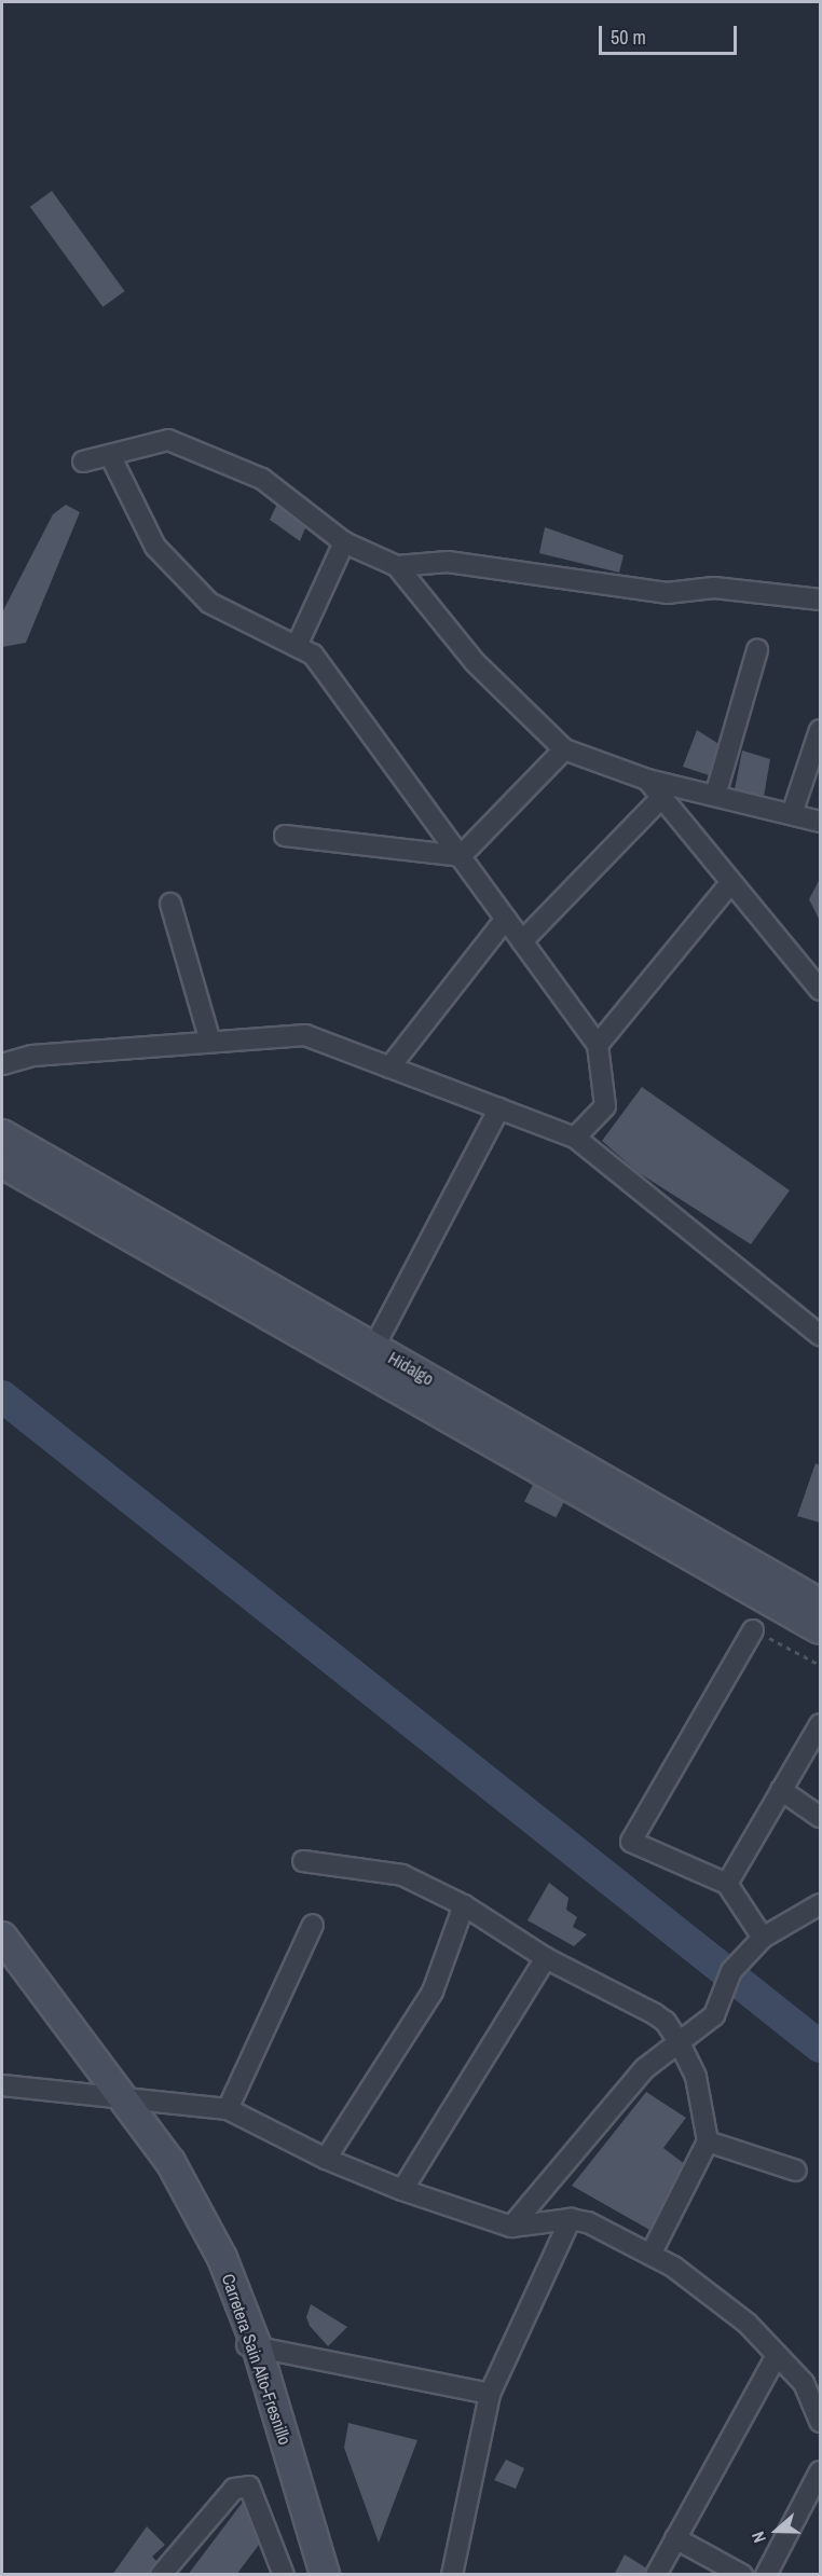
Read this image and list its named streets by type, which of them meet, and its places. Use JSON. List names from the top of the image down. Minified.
{"streets":{"main road":["Hidalgo","Carretera Sain Alto-Fresnillo"]},"scale_bar":"50 m","north":"left"}
